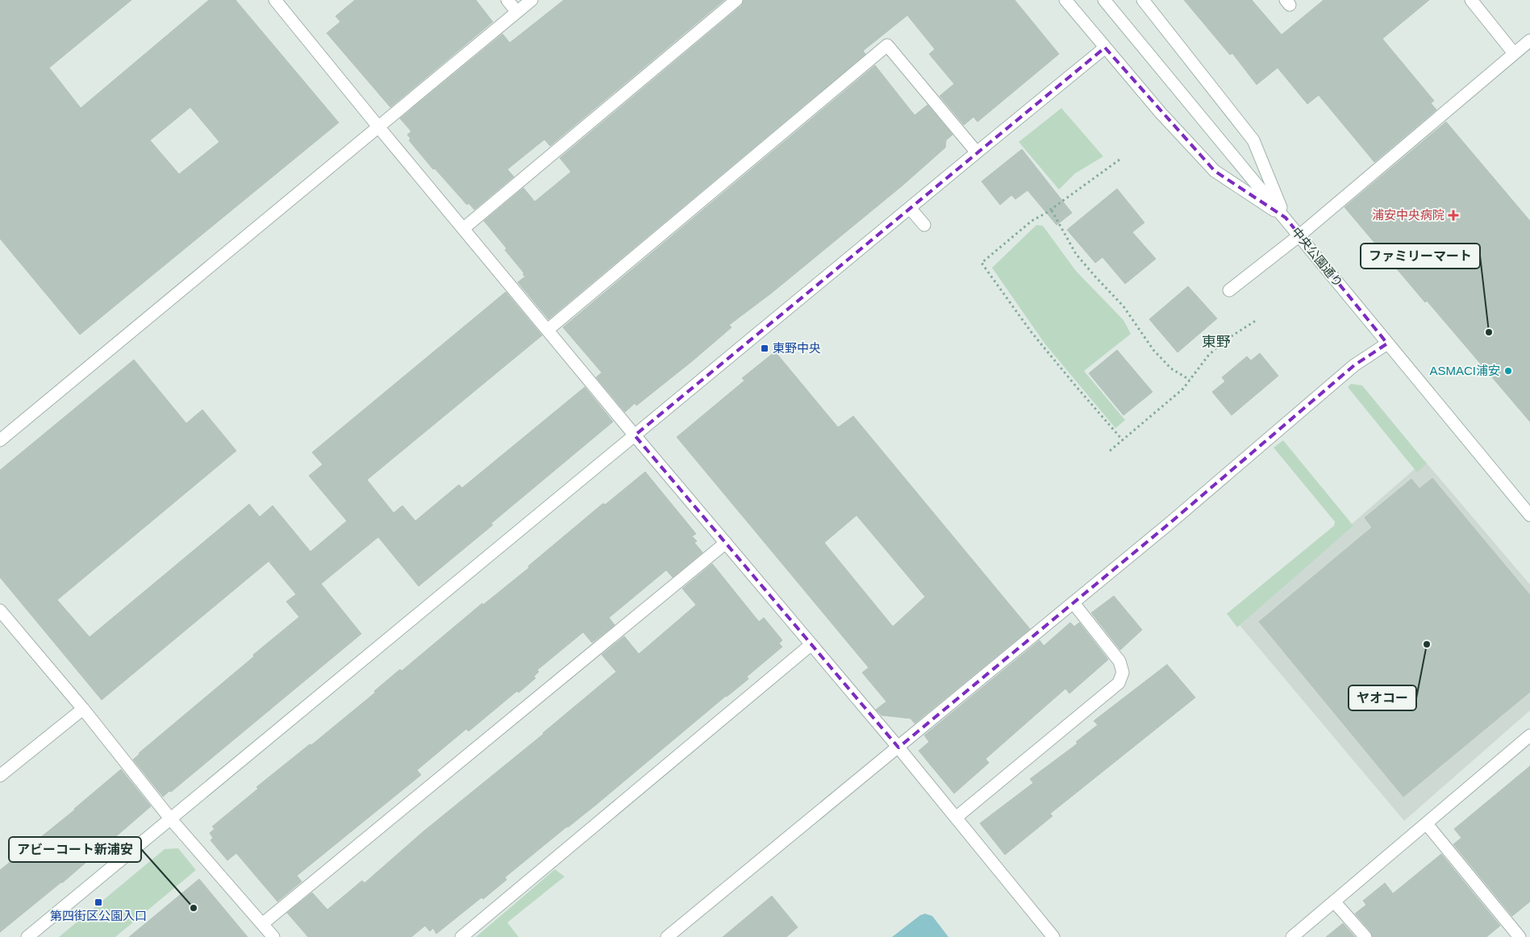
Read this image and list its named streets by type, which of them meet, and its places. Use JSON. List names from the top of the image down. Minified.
{"streets":{"street":["中央公園通り"]},"districts":["東野"],"places":{"health":["浦安中央病院"],"other":["ファミリーマート","ASMACI浦安","ヤオコー","アビーコート新浦安"],"transit":["東野中央","第四街区公園入口"]}}
